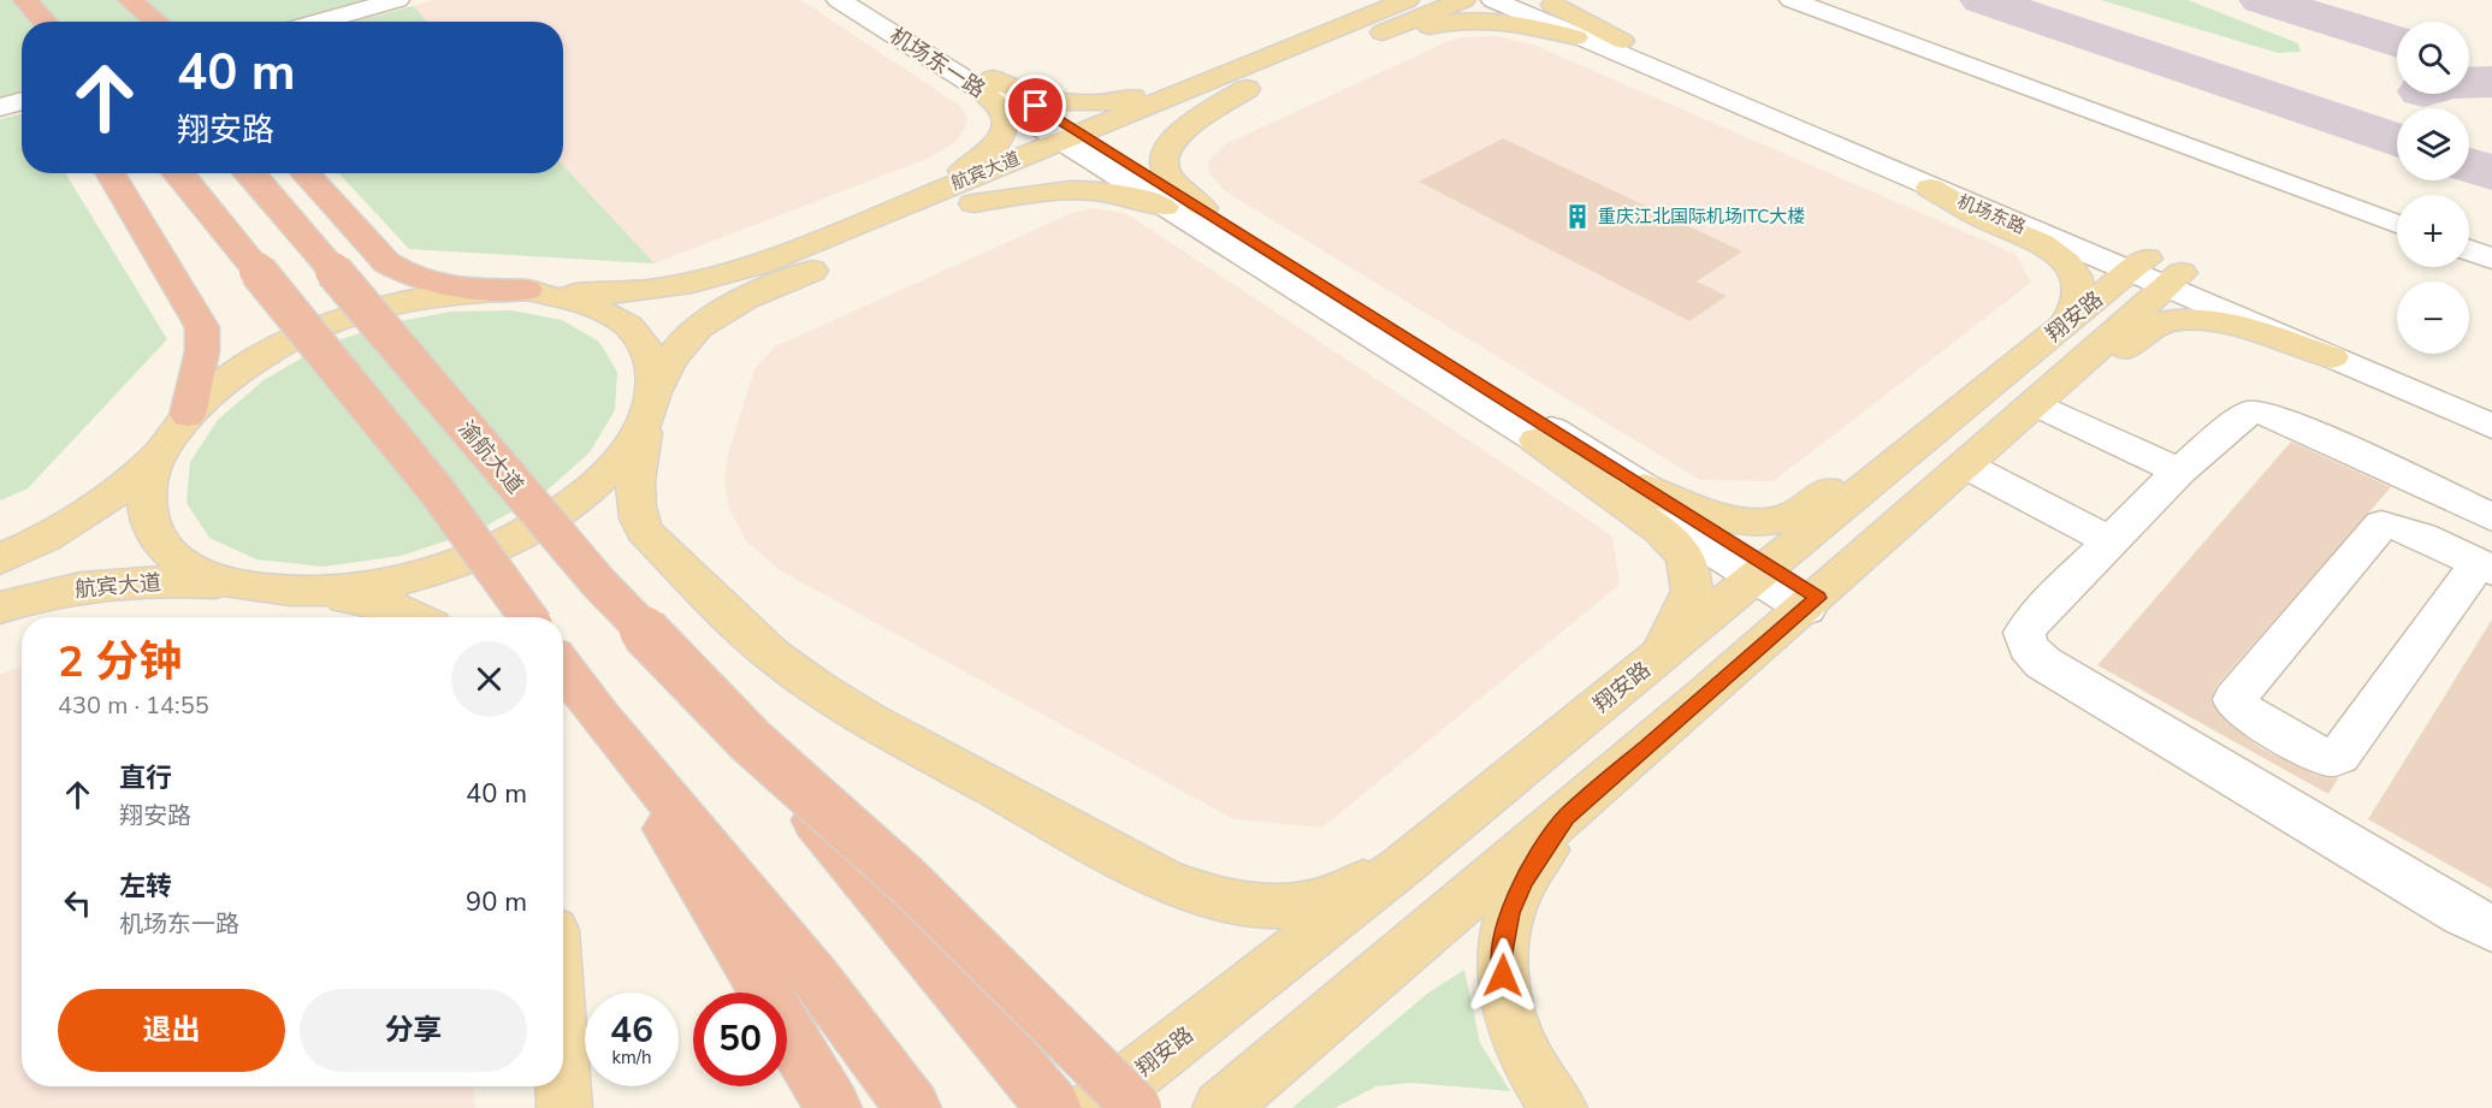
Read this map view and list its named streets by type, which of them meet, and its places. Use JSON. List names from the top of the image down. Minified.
{"streets":{"highway":["渝航大道"],"main road":["航宾大道","翔安路"],"street":["机场东一路","机场东路"]},"crossings":[["机场东一路","航宾大道"],["机场东一路","翔安路"],["机场东路","翔安路"]],"places":{"building":["重庆江北国际机场ITC大楼"]},"page":{"map_buttons":["+","−"],"turn":["40 m","翔安路"],"heading":["2 分钟","430 m · 14:55"],"list":[{"name":"直行","note":"翔安路","value":"40 m"},{"name":"左转","note":"机场东一路","value":"90 m"}],"buttons":["退出","分享"],"speed":"46 km/h","limit":"50"}}
